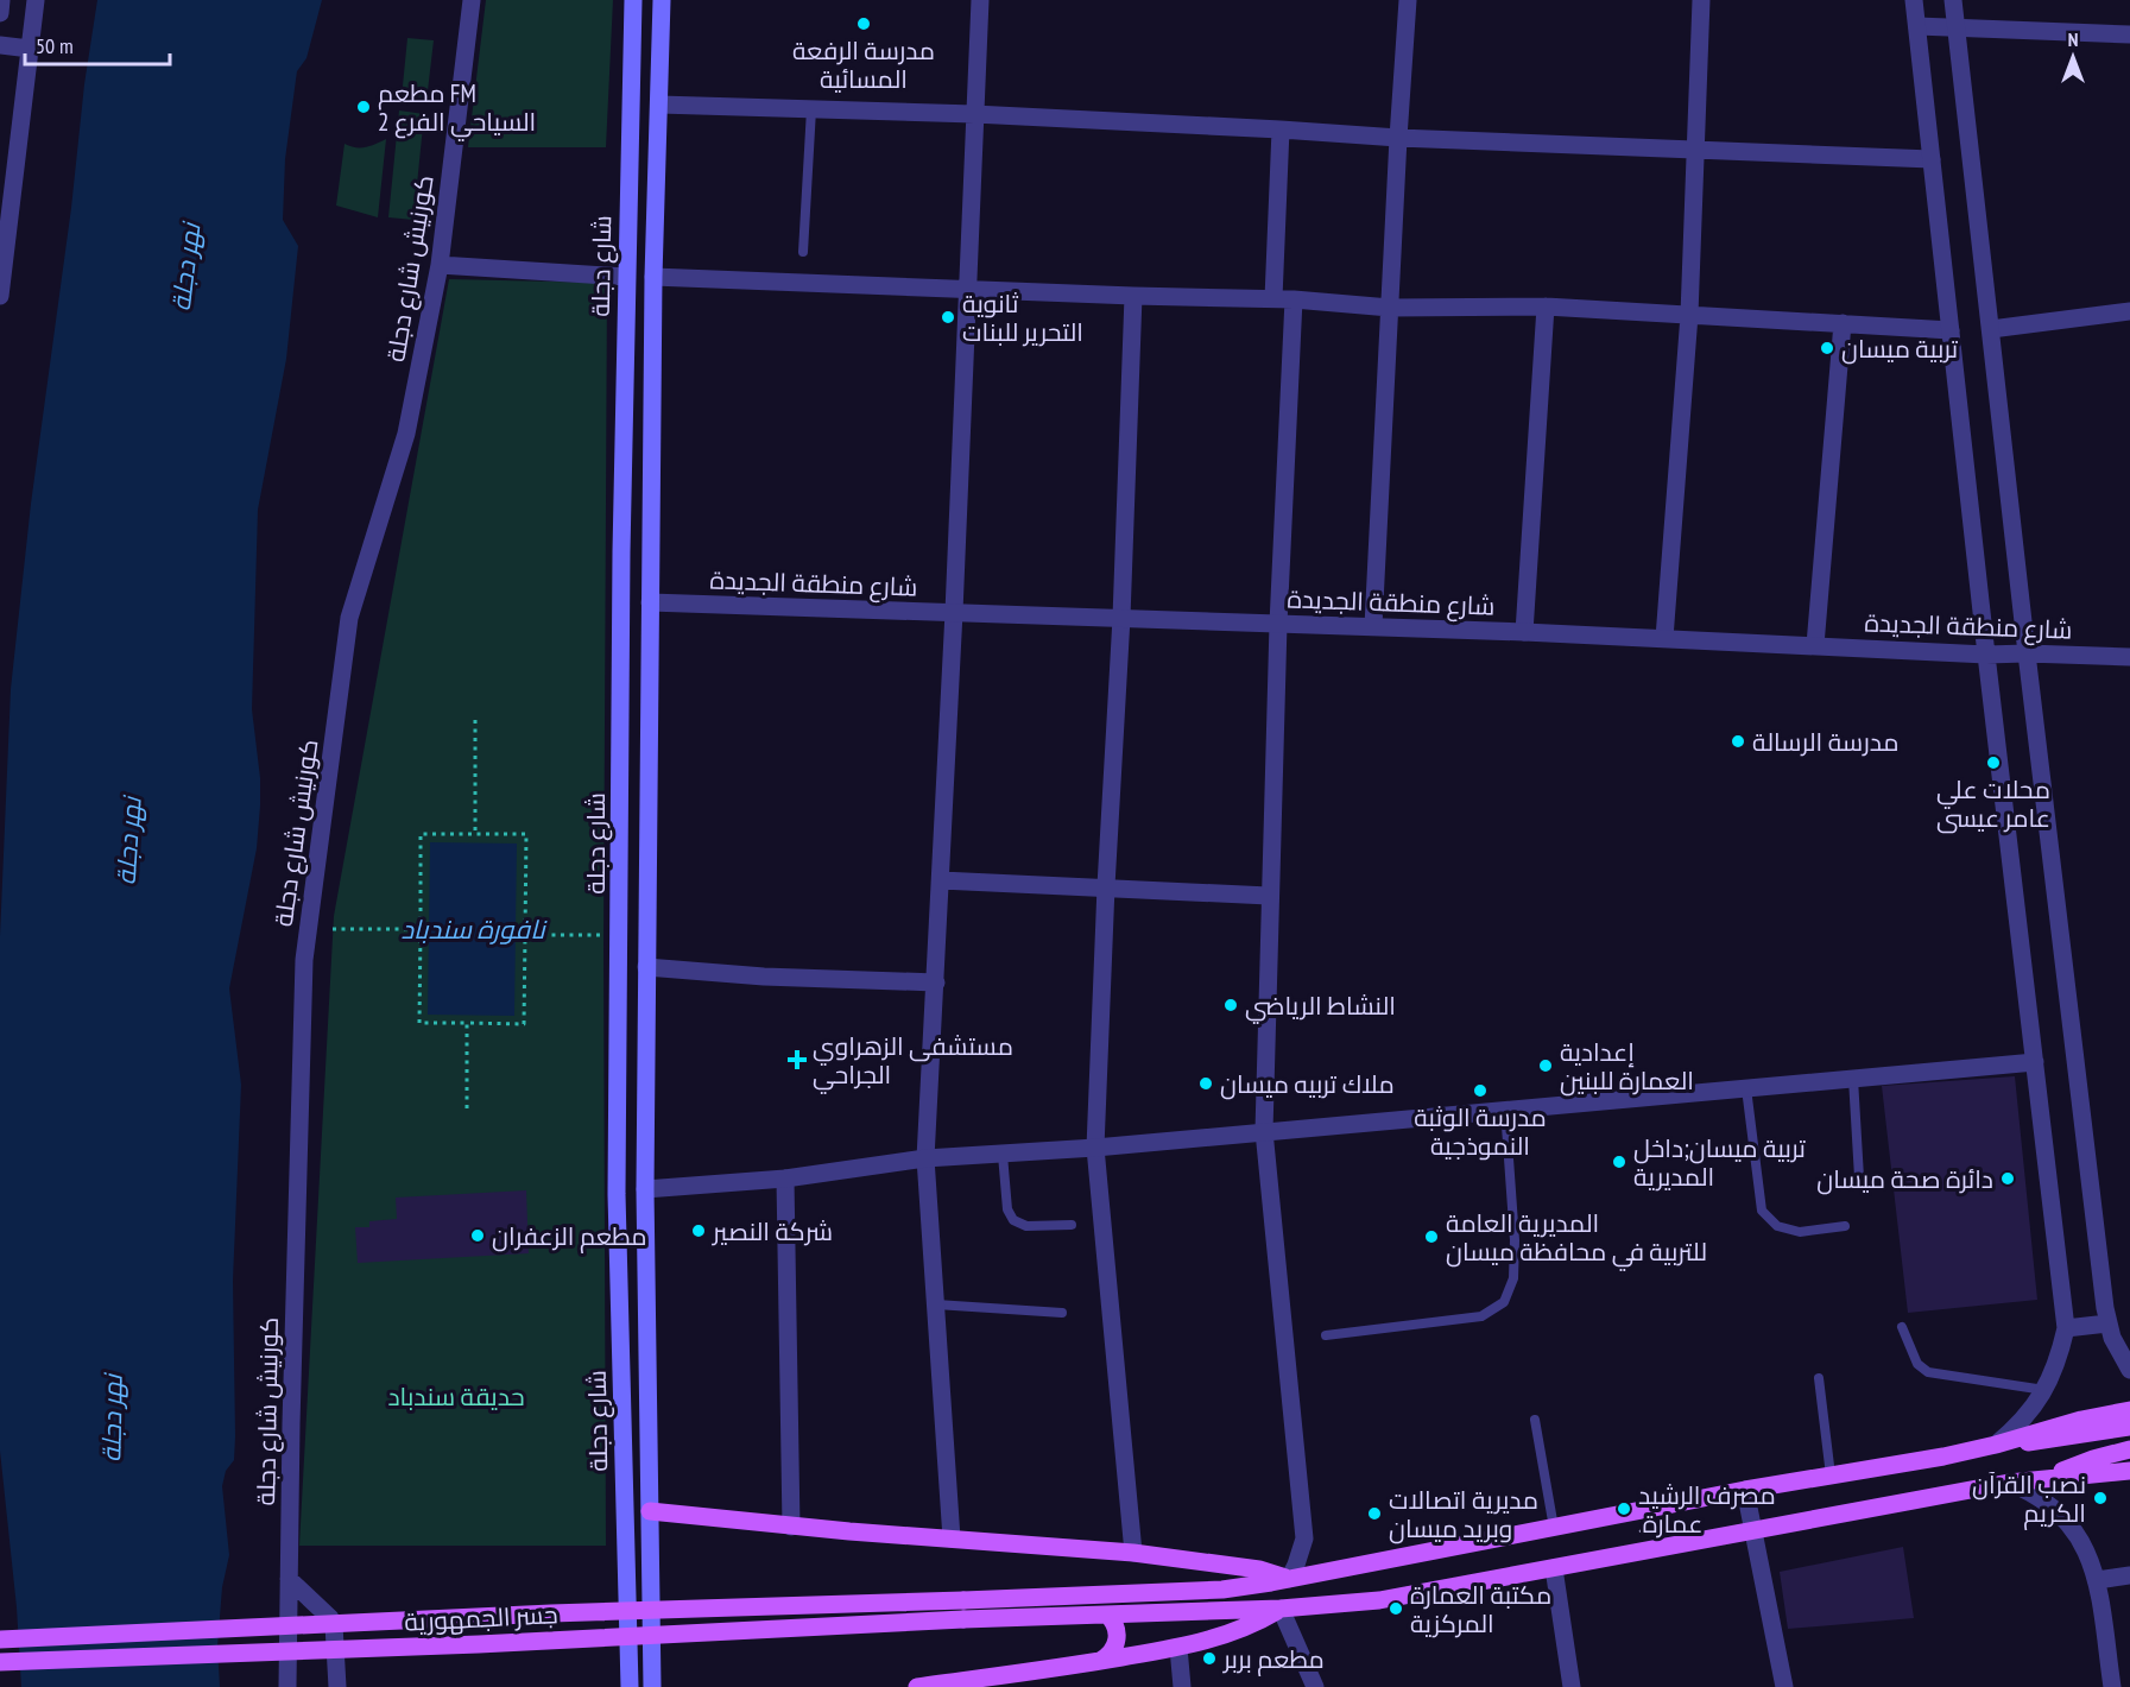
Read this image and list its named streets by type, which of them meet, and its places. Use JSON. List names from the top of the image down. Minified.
{"streets":{"main road":["شارع دجلة","جسر الجمهورية"],"street":["كورنيش شارع دجلة","شارع منطقة الجديدة"]},"crossings":[["شارع دجلة","شارع منطقة الجديدة"]],"water":["نهر دجلة","نافورة سندباد"],"parks":["حديقة سندباد"],"places":{"other":["مدرسة الرفعة المسائية","مطعم FM السياحي الفرع 2","ثانوية التحرير للبنات","تربية ميسان","مدرسة الرسالة","محلات علي عامر عيسى","النشاط الرياضي","إعدادية العمارة للبنين","ملاك تربيه ميسان","مدرسة الوثبة النموذجية","تربية ميسان;داخل المديرية","دائرة صحة ميسان","شركة النصير","مطعم الزعفران","المديرية العامة للتربية في محافظة ميسان","نصب القرآن الكريم","مصرف الرشيد .عمارة","مديرية اتصالات وبريد ميسان","مكتبة العمارة المركزية","مطعم بربر"],"health":["مستشفى الزهراوي الجراحي"]},"scale_bar":"50 m","north":"top"}
